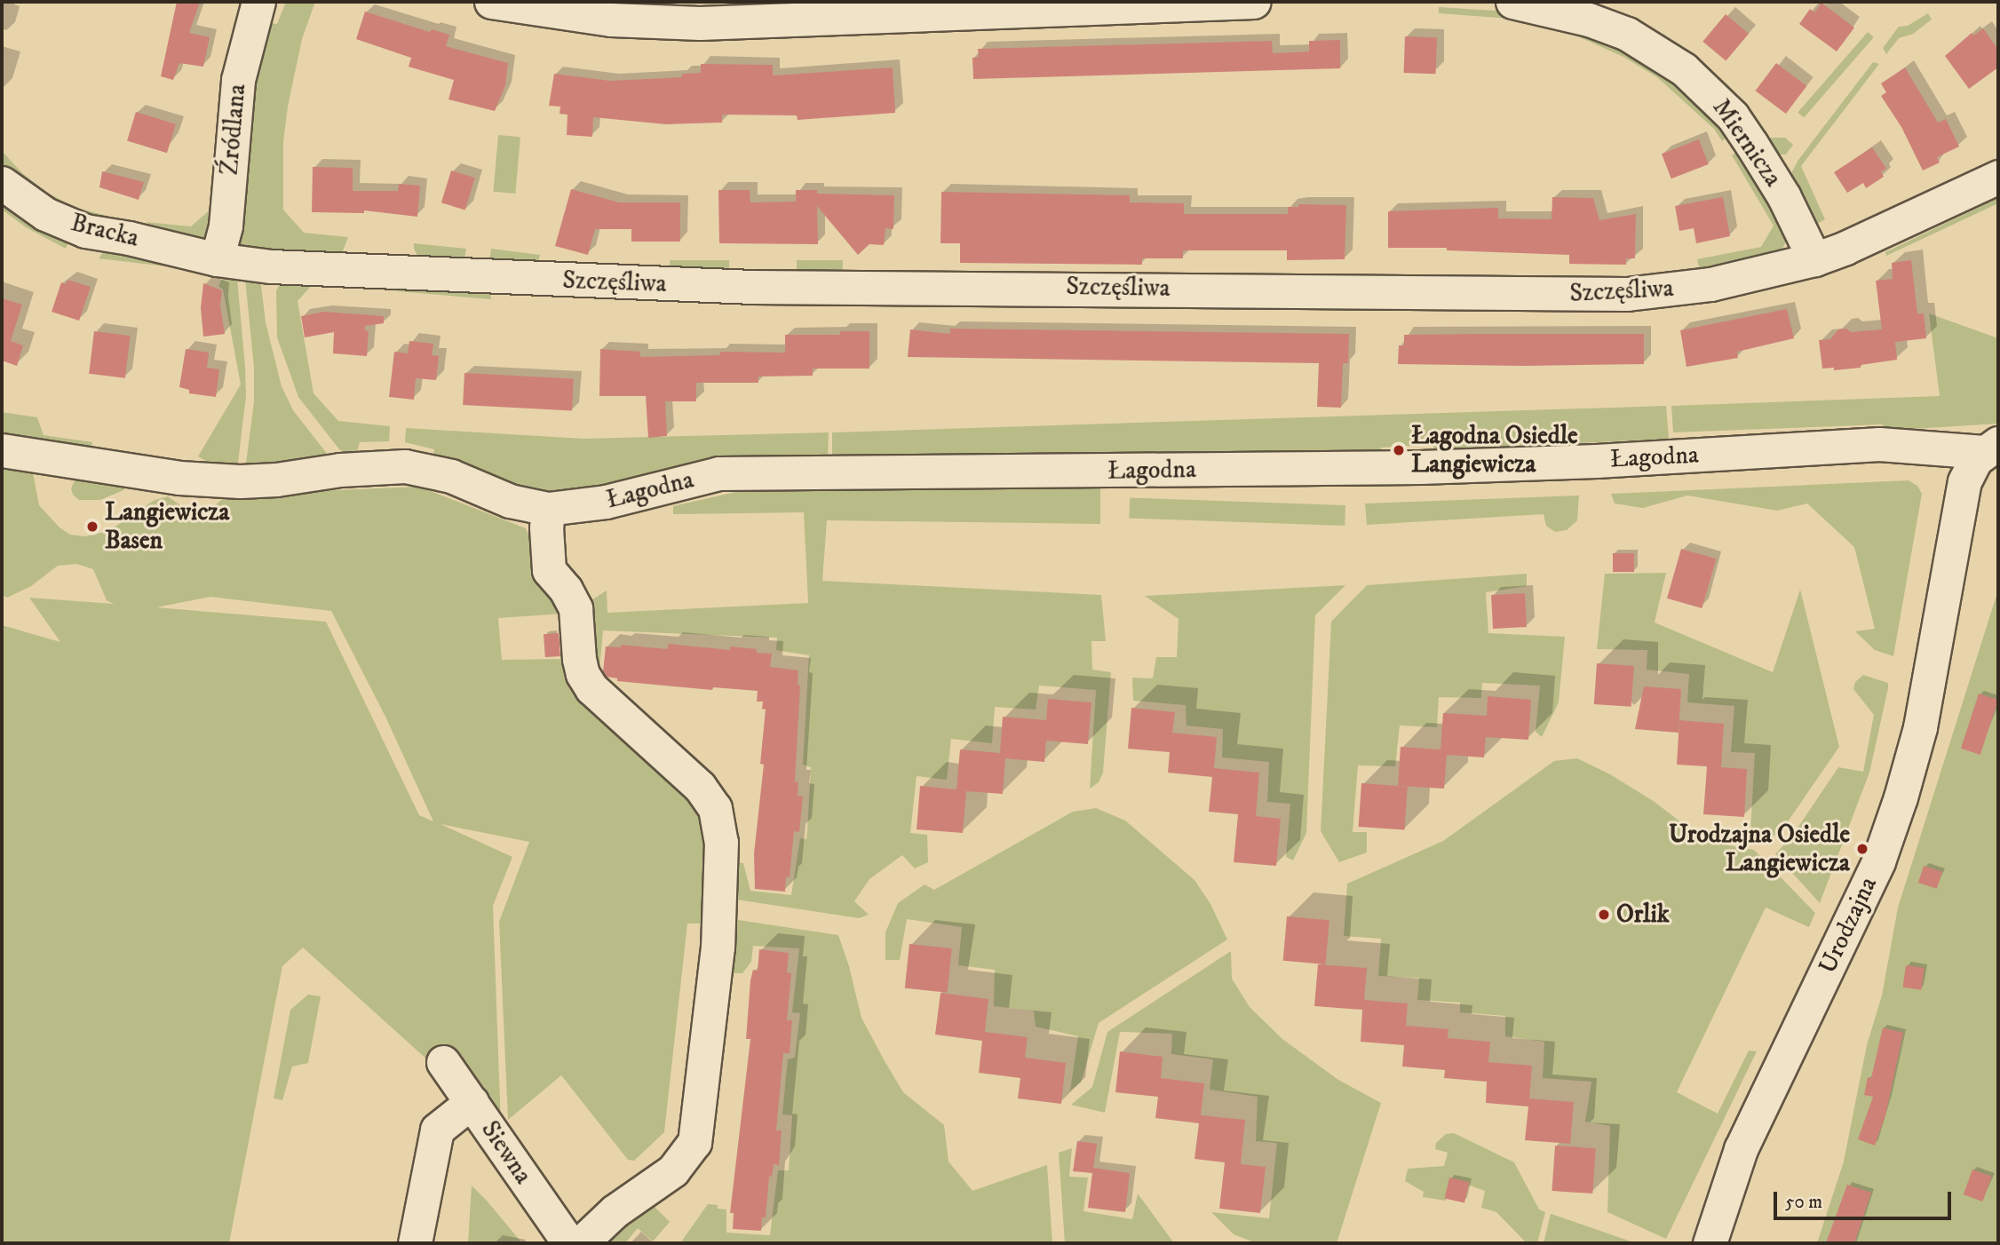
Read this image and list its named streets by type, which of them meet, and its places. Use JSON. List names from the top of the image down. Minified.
{"streets":{"street":["Źródlana","Miernicza","Bracka","Szczęśliwa","Łagodna","Urodzajna","Siewna"]},"crossings":[["Źródlana","Bracka"],["Źródlana","Szczęśliwa"],["Miernicza","Szczęśliwa"],["Bracka","Szczęśliwa"],["Łagodna","Urodzajna"]],"places":["Łagodna Osiedle Langiewicza","Langiewicza Basen","Urodzajna Osiedle Langiewicza","Orlik"],"scale_bar":"50 m"}
